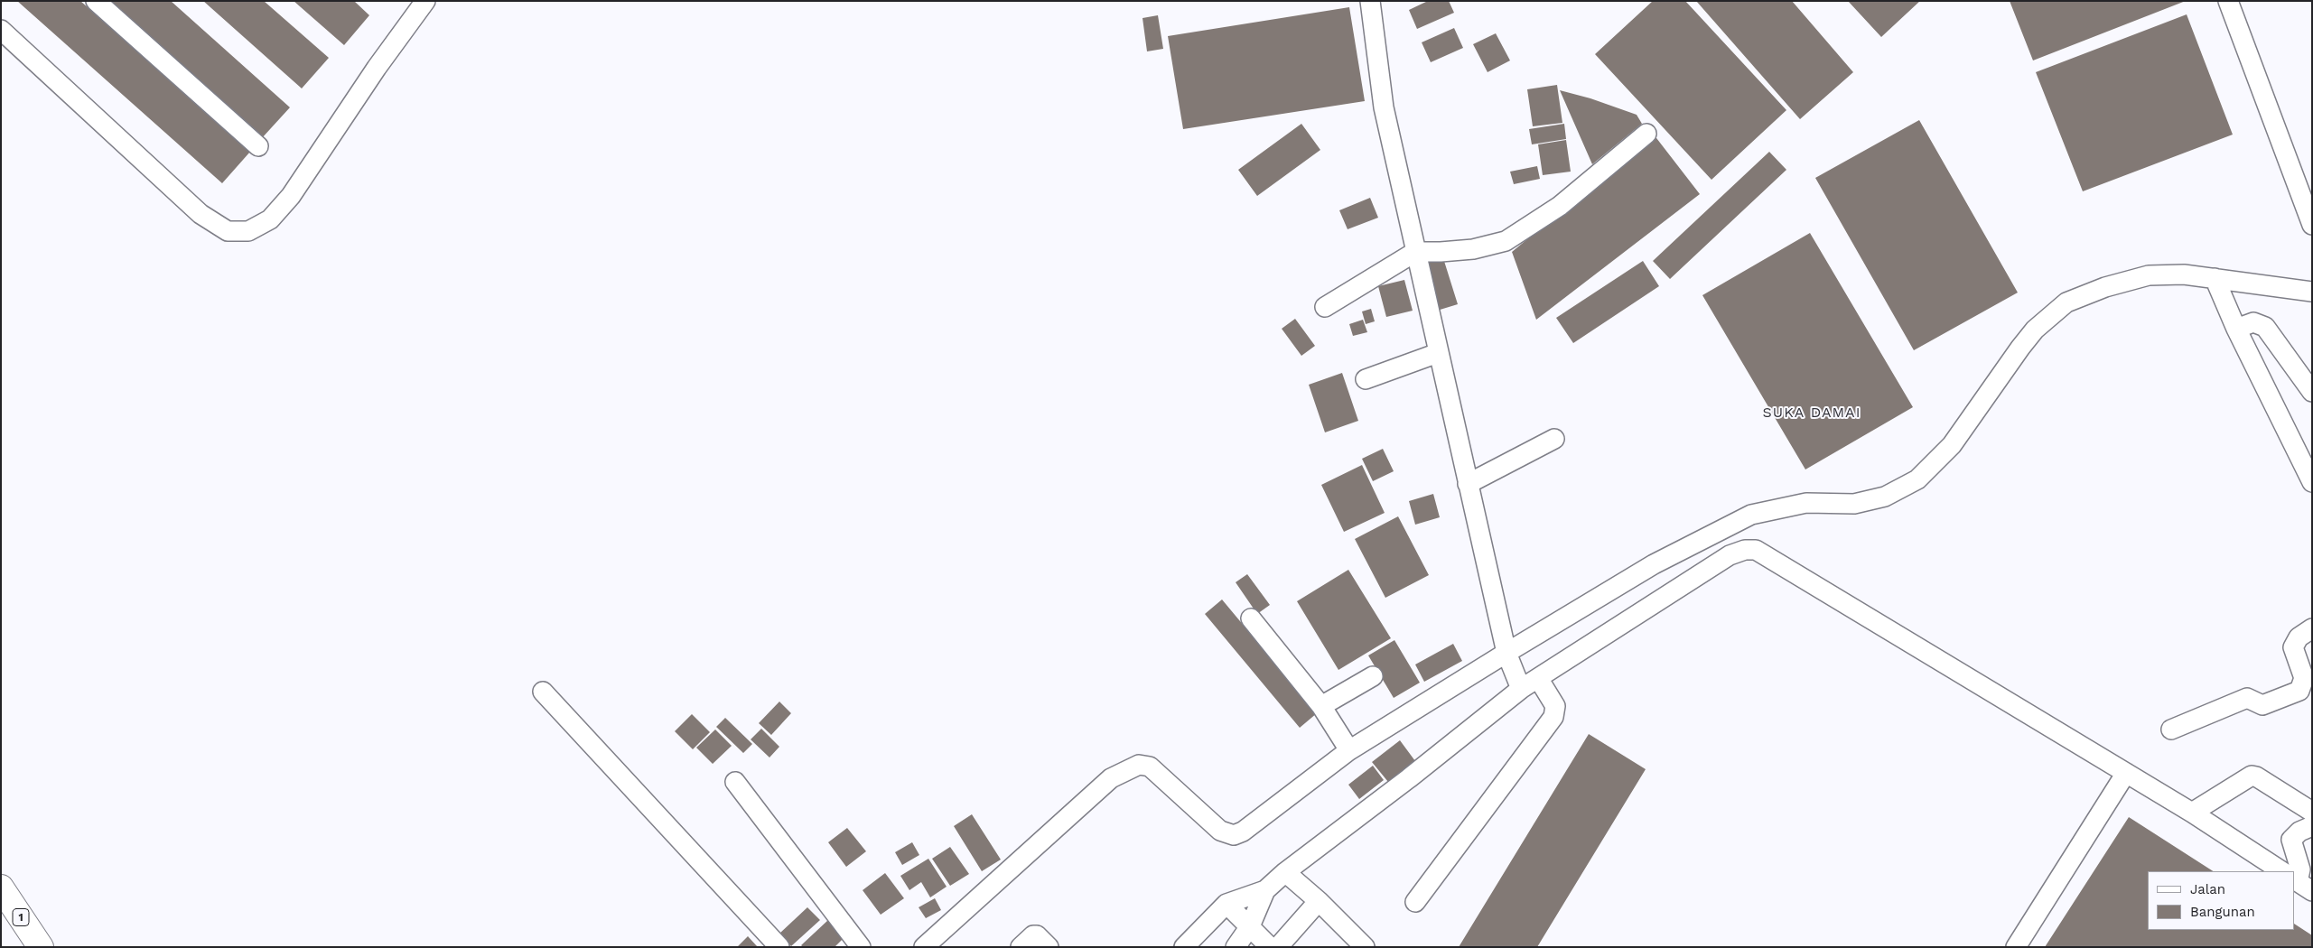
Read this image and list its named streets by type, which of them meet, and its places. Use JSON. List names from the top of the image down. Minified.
{"streets":{"highway":["1"]},"districts":["SUKA DAMAI"],"legend":["Jalan","Bangunan"]}
